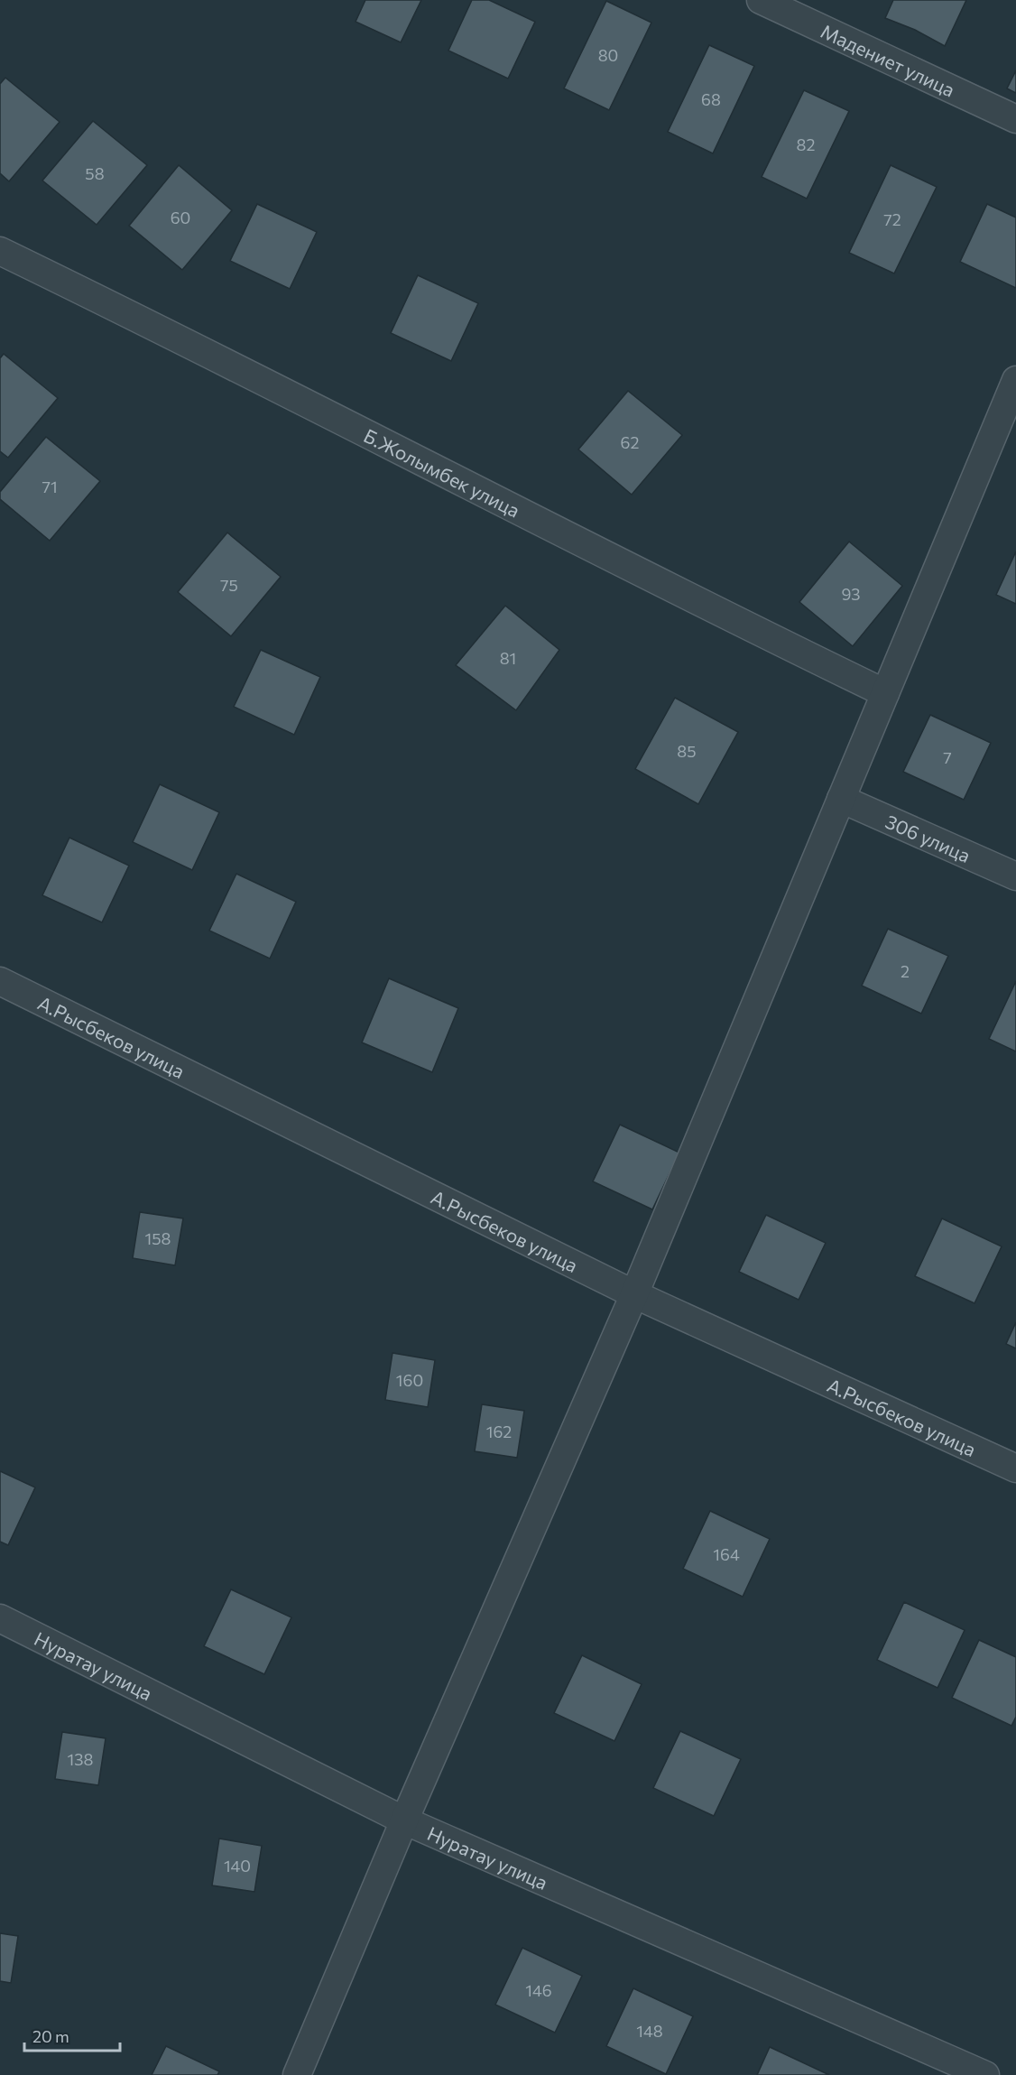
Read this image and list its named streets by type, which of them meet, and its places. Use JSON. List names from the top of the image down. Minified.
{"streets":{"street":["Мадениет улица","Б.Жолымбек улица","306 улица","А.Рысбеков улица","Нуратау улица"]},"house_numbers":["80","68","82","58","60","72","62","71","75","93","81","85","7","2","158","160","162","164","138","140","146","148"],"scale_bar":"20 m"}
